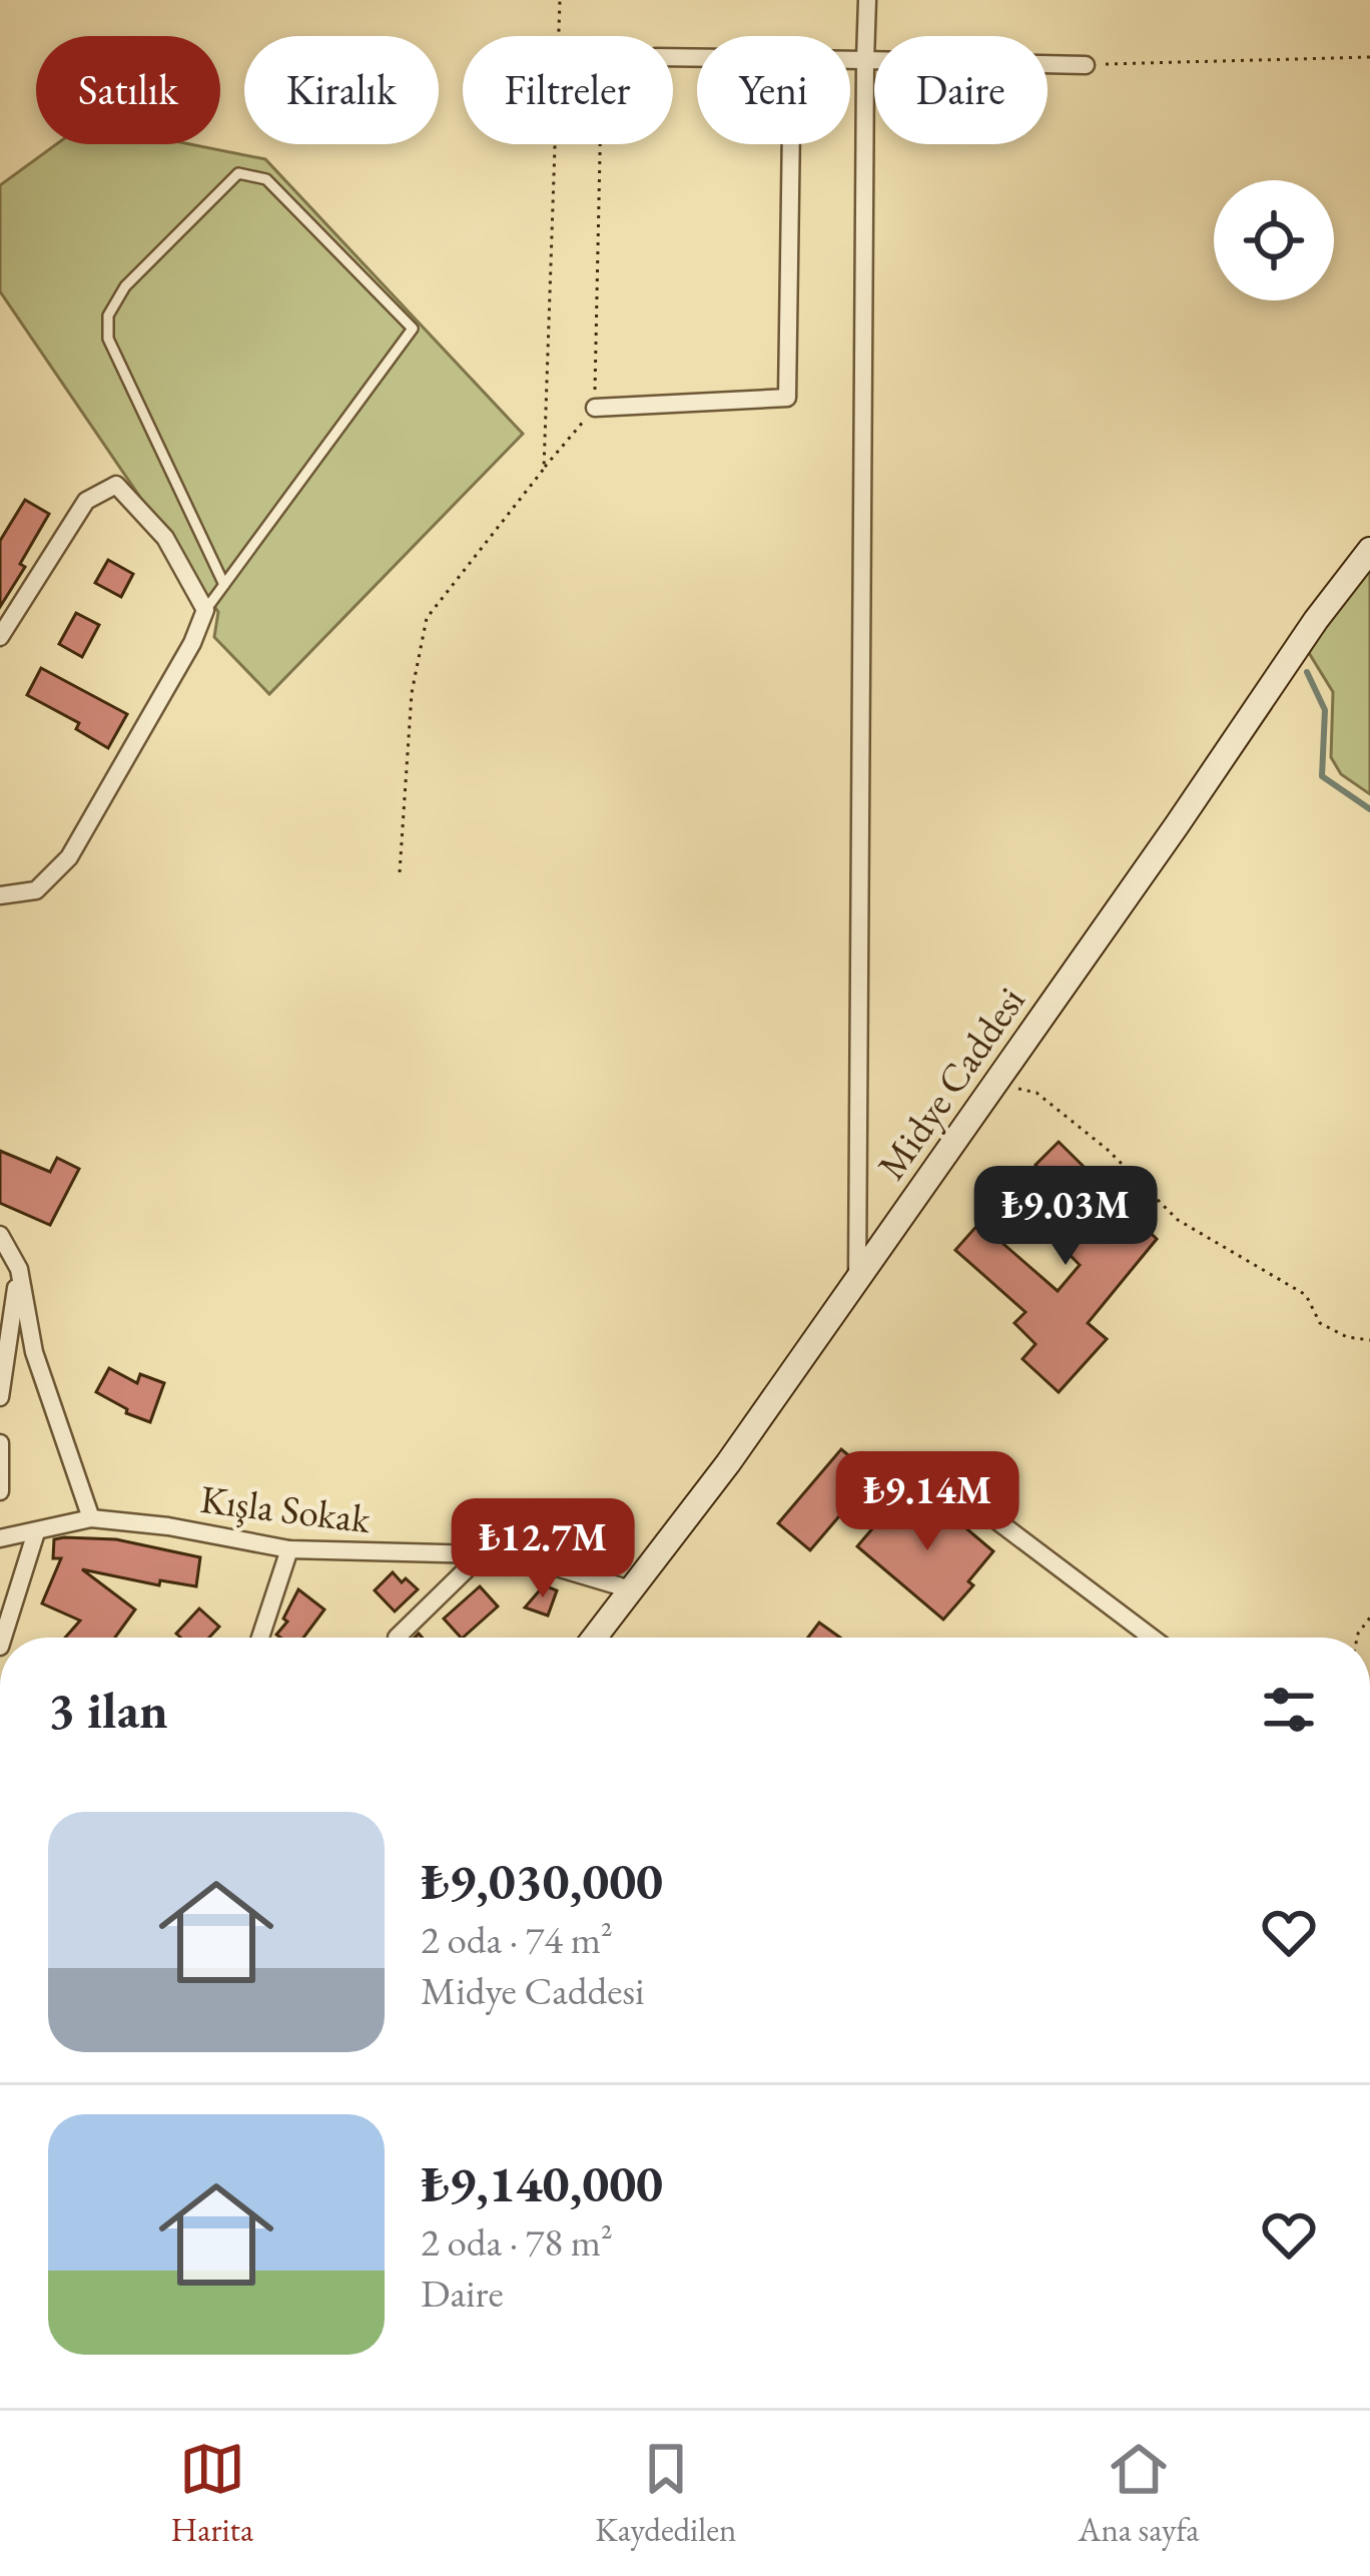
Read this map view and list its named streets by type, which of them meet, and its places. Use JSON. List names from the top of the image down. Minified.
{"streets":{"main road":["Midye Caddesi"],"street":["Kışla Sokak"]},"crossings":[["Midye Caddesi","Kışla Sokak"]],"page":{"chip":["Satılık","Kiralık","Filtreler","Yeni","Daire"],"price":["₺9.03M","₺9.14M","₺12.7M"],"heading":"3 ilan","list":[{"name":"₺9,030,000","note":"2 oda · 74 m² · Midye Caddesi"},{"name":"₺9,140,000","note":"2 oda · 78 m² · Daire"}],"tabs":["Harita","Kaydedilen","Ana sayfa"]}}
